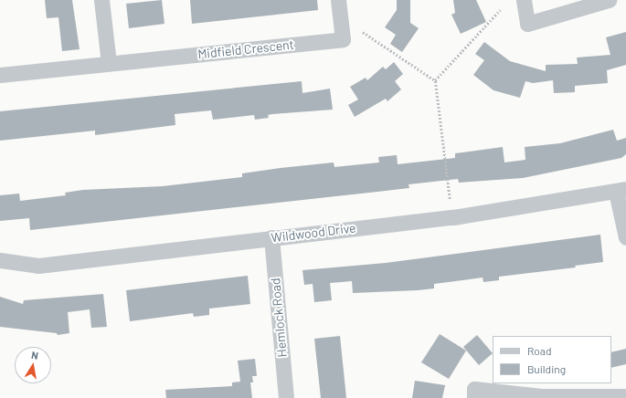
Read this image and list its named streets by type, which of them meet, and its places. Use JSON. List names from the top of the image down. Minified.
{"streets":{"street":["Midfield Crescent","Wildwood Drive","Hemlock Road"]},"crossings":[["Wildwood Drive","Hemlock Road"]],"legend":["Road","Building"],"north":"top"}
